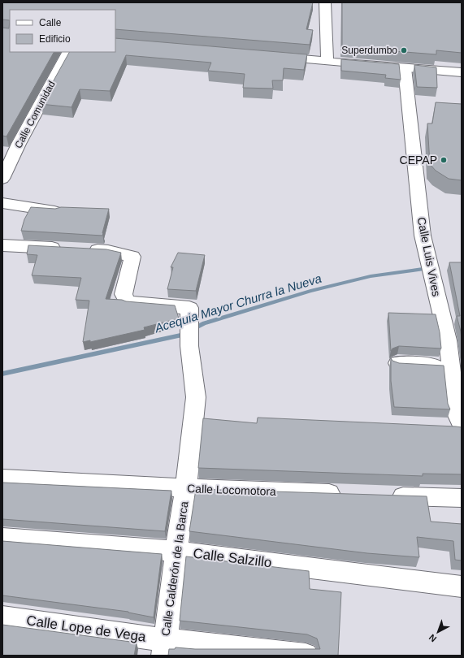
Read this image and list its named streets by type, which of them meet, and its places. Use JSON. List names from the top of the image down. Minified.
{"streets":{"street":["Calle Comunidad","Calle Luis Vives","Calle Locomotora","Calle Salzillo","Calle Calderón de la Barca","Calle Lope de Vega"]},"crossings":[["Calle Locomotora","Calle Calderón de la Barca"],["Calle Salzillo","Calle Calderón de la Barca"],["Calle Calderón de la Barca","Calle Lope de Vega"]],"water":["Acequia Mayor Churra la Nueva"],"places":["Superdumbo","CEPAP"],"legend":["Calle","Edificio"],"north":"bottom left"}
